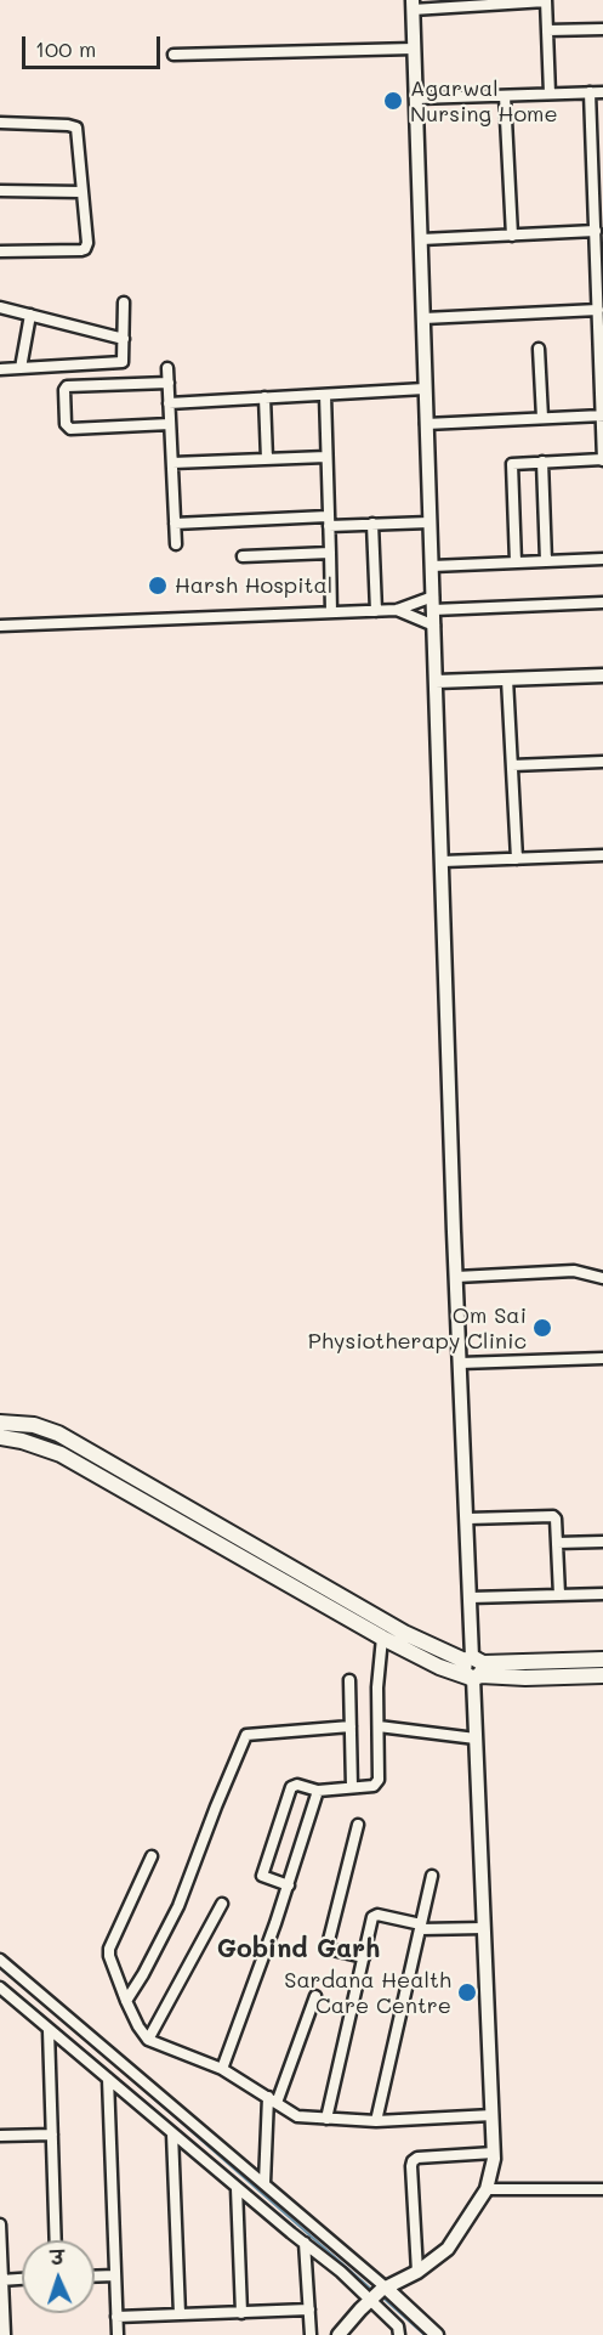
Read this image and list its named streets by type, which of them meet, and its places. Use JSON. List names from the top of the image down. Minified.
{"districts":["Gobind Garh"],"places":["Agarwal Nursing Home","Harsh Hospital","Om Sai Physiotherapy Clinic","Sardana Health Care Centre"],"scale_bar":"100 m","north":"top"}
